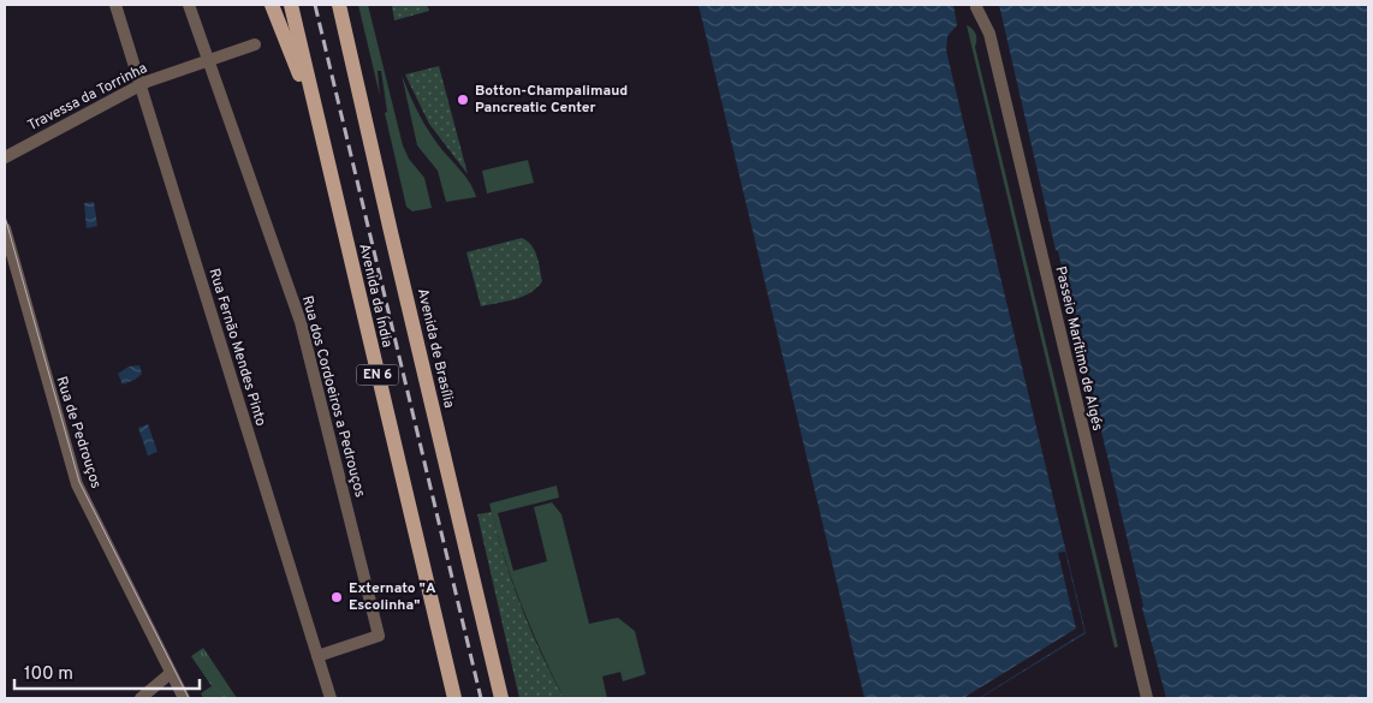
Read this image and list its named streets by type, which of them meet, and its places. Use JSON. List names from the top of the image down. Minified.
{"streets":{"main road":["Avenida da Índia","Avenida de Brasília","EN 6"],"street":["Travessa da Torrinha","Rua Fernão Mendes Pinto","Passeio Marítimo de Algés","Rua dos Cordoeiros a Pedrouços","Rua de Pedrouços"]},"crossings":[["Travessa da Torrinha","Rua Fernão Mendes Pinto"],["Travessa da Torrinha","Rua dos Cordoeiros a Pedrouços"],["Rua Fernão Mendes Pinto","Rua dos Cordoeiros a Pedrouços"]],"places":["Botton-Champalimaud Pancreatic Center","Externato \"A Escolinha\""],"scale_bar":"100 m"}
